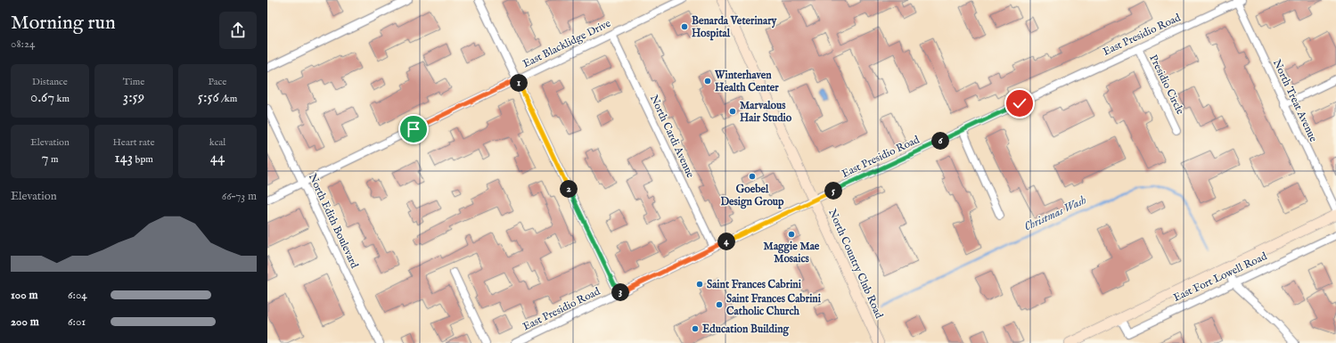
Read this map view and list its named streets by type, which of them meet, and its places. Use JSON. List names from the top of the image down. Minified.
{"streets":{"main road":["North Country Club Road","East Fort Lowell Road"],"street":["East Presidio Road","East Blacklidge Drive","Presidio Circle","North Treat Avenue","North Cardi Avenue","North Edith Boulevard"]},"crossings":[["East Presidio Road","Presidio Circle"],["East Presidio Road","North Treat Avenue"],["East Presidio Road","North Cardi Avenue"],["East Presidio Road","North Country Club Road"],["East Blacklidge Drive","North Cardi Avenue"],["East Blacklidge Drive","North Edith Boulevard"]],"water":["Christmas Wash"],"places":["Benarda Veterinary Hospital","Winterhaven Health Center","Marvalous Hair Studio","Goebel Design Group","Maggie Mae Mosaics","Saint Frances Cabrini","Saint Frances Cabrini Catholic Church","Education Building"],"page":{"heading":["Morning run","08:24"],"stats":[["Distance","0.67 km"],["Time","3:59"],["Pace","5:56 /km"],["Elevation","7 m"],["Heart rate","143 bpm"],["kcal","44"]],"pins":["1","6","2","5","4","3"],"chart":["Elevation","66–73 m"],"list":[{"name":"100 m","note":"6:04"},{"name":"200 m","note":"6:01"}]}}
